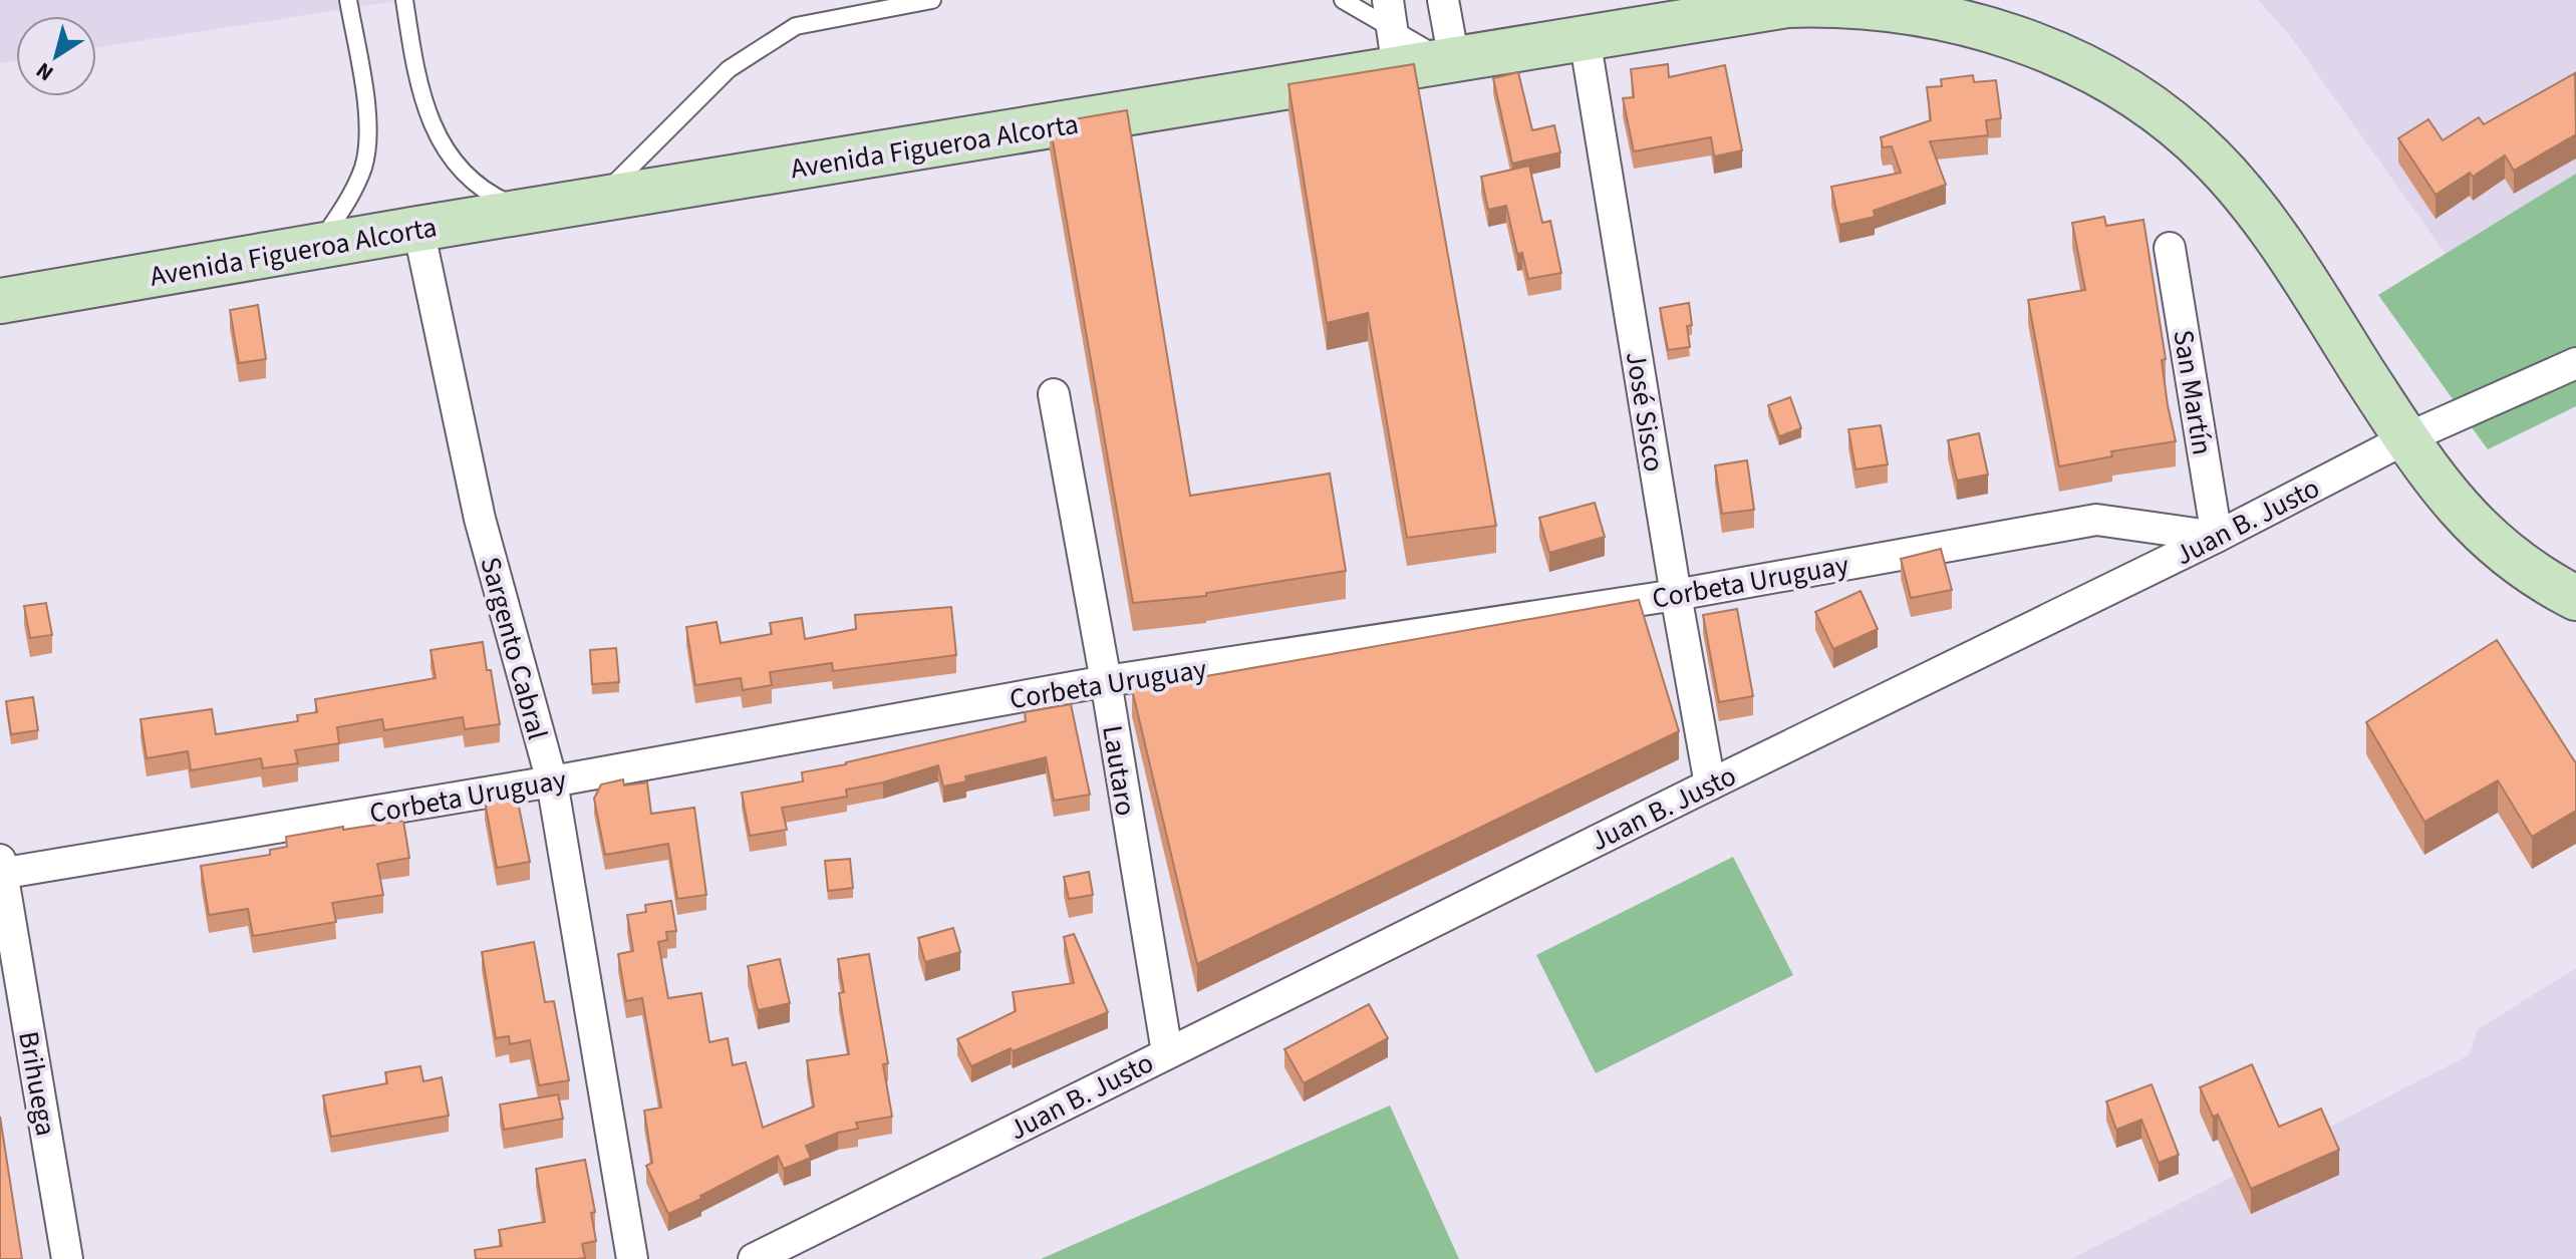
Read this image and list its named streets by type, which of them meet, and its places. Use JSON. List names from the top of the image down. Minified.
{"streets":{"main road":["Avenida Figueroa Alcorta"],"street":["San Martín","José Sisco","Juan B. Justo","Corbeta Uruguay","Sargento Cabral","Lautaro","Brihuega"]},"crossings":[["Avenida Figueroa Alcorta","José Sisco"],["Avenida Figueroa Alcorta","Juan B. Justo"],["Avenida Figueroa Alcorta","Sargento Cabral"],["San Martín","Juan B. Justo"],["San Martín","Corbeta Uruguay"],["José Sisco","Juan B. Justo"],["José Sisco","Corbeta Uruguay"],["Juan B. Justo","Corbeta Uruguay"],["Juan B. Justo","Lautaro"],["Corbeta Uruguay","Sargento Cabral"],["Corbeta Uruguay","Lautaro"],["Corbeta Uruguay","Brihuega"]],"north":"bottom left"}
